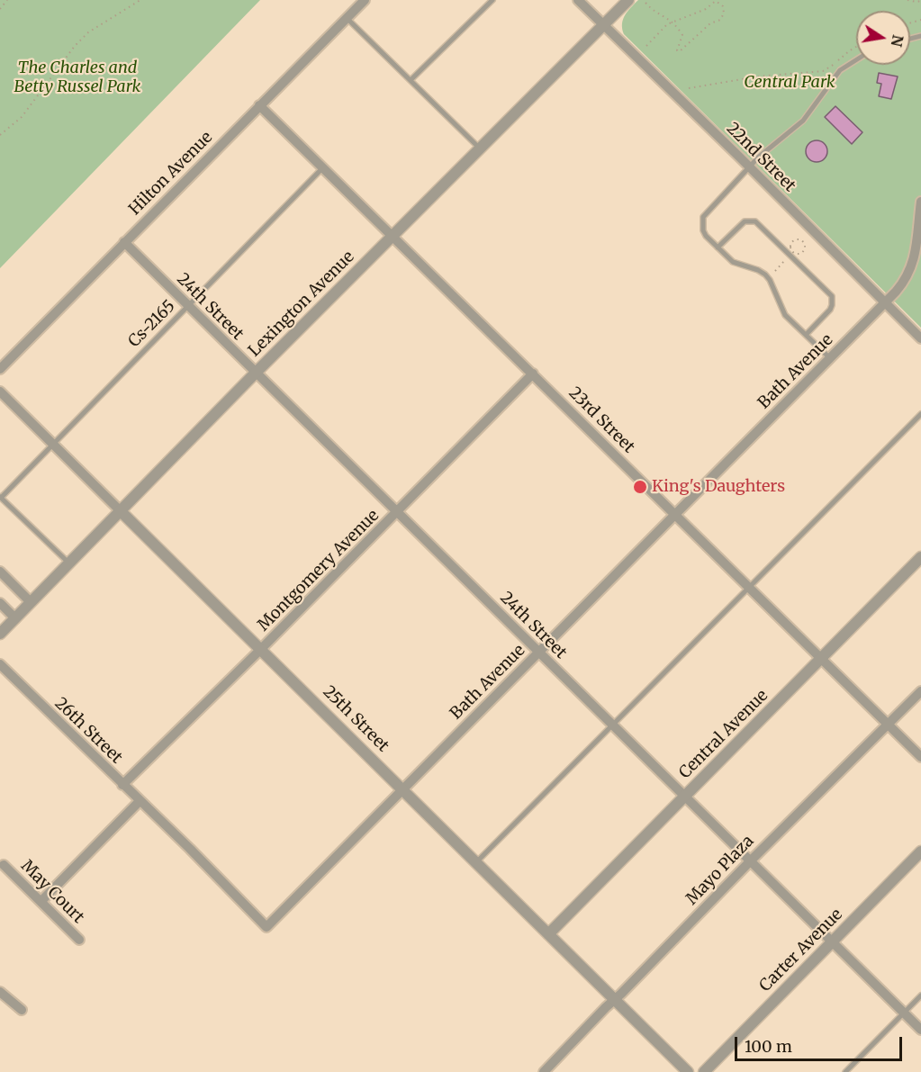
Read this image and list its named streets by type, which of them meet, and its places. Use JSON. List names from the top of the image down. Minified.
{"streets":{"street":["22nd Street","Hilton Avenue","Lexington Avenue","24th Street","Bath Avenue","23rd Street","Montgomery Avenue","25th Street","26th Street","Central Avenue","Mayo Plaza","May Court","Carter Avenue"],"lane":["Cs-2165"]},"crossings":[["22nd Street","Lexington Avenue"],["22nd Street","Bath Avenue"],["Hilton Avenue","24th Street"],["Hilton Avenue","23rd Street"],["Lexington Avenue","24th Street"],["Lexington Avenue","23rd Street"],["Lexington Avenue","25th Street"],["24th Street","Cs-2165"],["24th Street","Bath Avenue"],["24th Street","Montgomery Avenue"],["24th Street","Central Avenue"],["24th Street","Mayo Plaza"],["24th Street","Carter Avenue"],["Cs-2165","23rd Street"],["Cs-2165","25th Street"],["Bath Avenue","23rd Street"],["Bath Avenue","25th Street"],["Bath Avenue","26th Street"],["23rd Street","Montgomery Avenue"],["23rd Street","Central Avenue"],["23rd Street","Mayo Plaza"],["Montgomery Avenue","25th Street"],["Montgomery Avenue","26th Street"],["25th Street","Central Avenue"],["25th Street","Mayo Plaza"]],"parks":["The Charles and Betty Russel Park","Central Park"],"places":["King's Daughters"],"scale_bar":"100 m","north":"right"}
